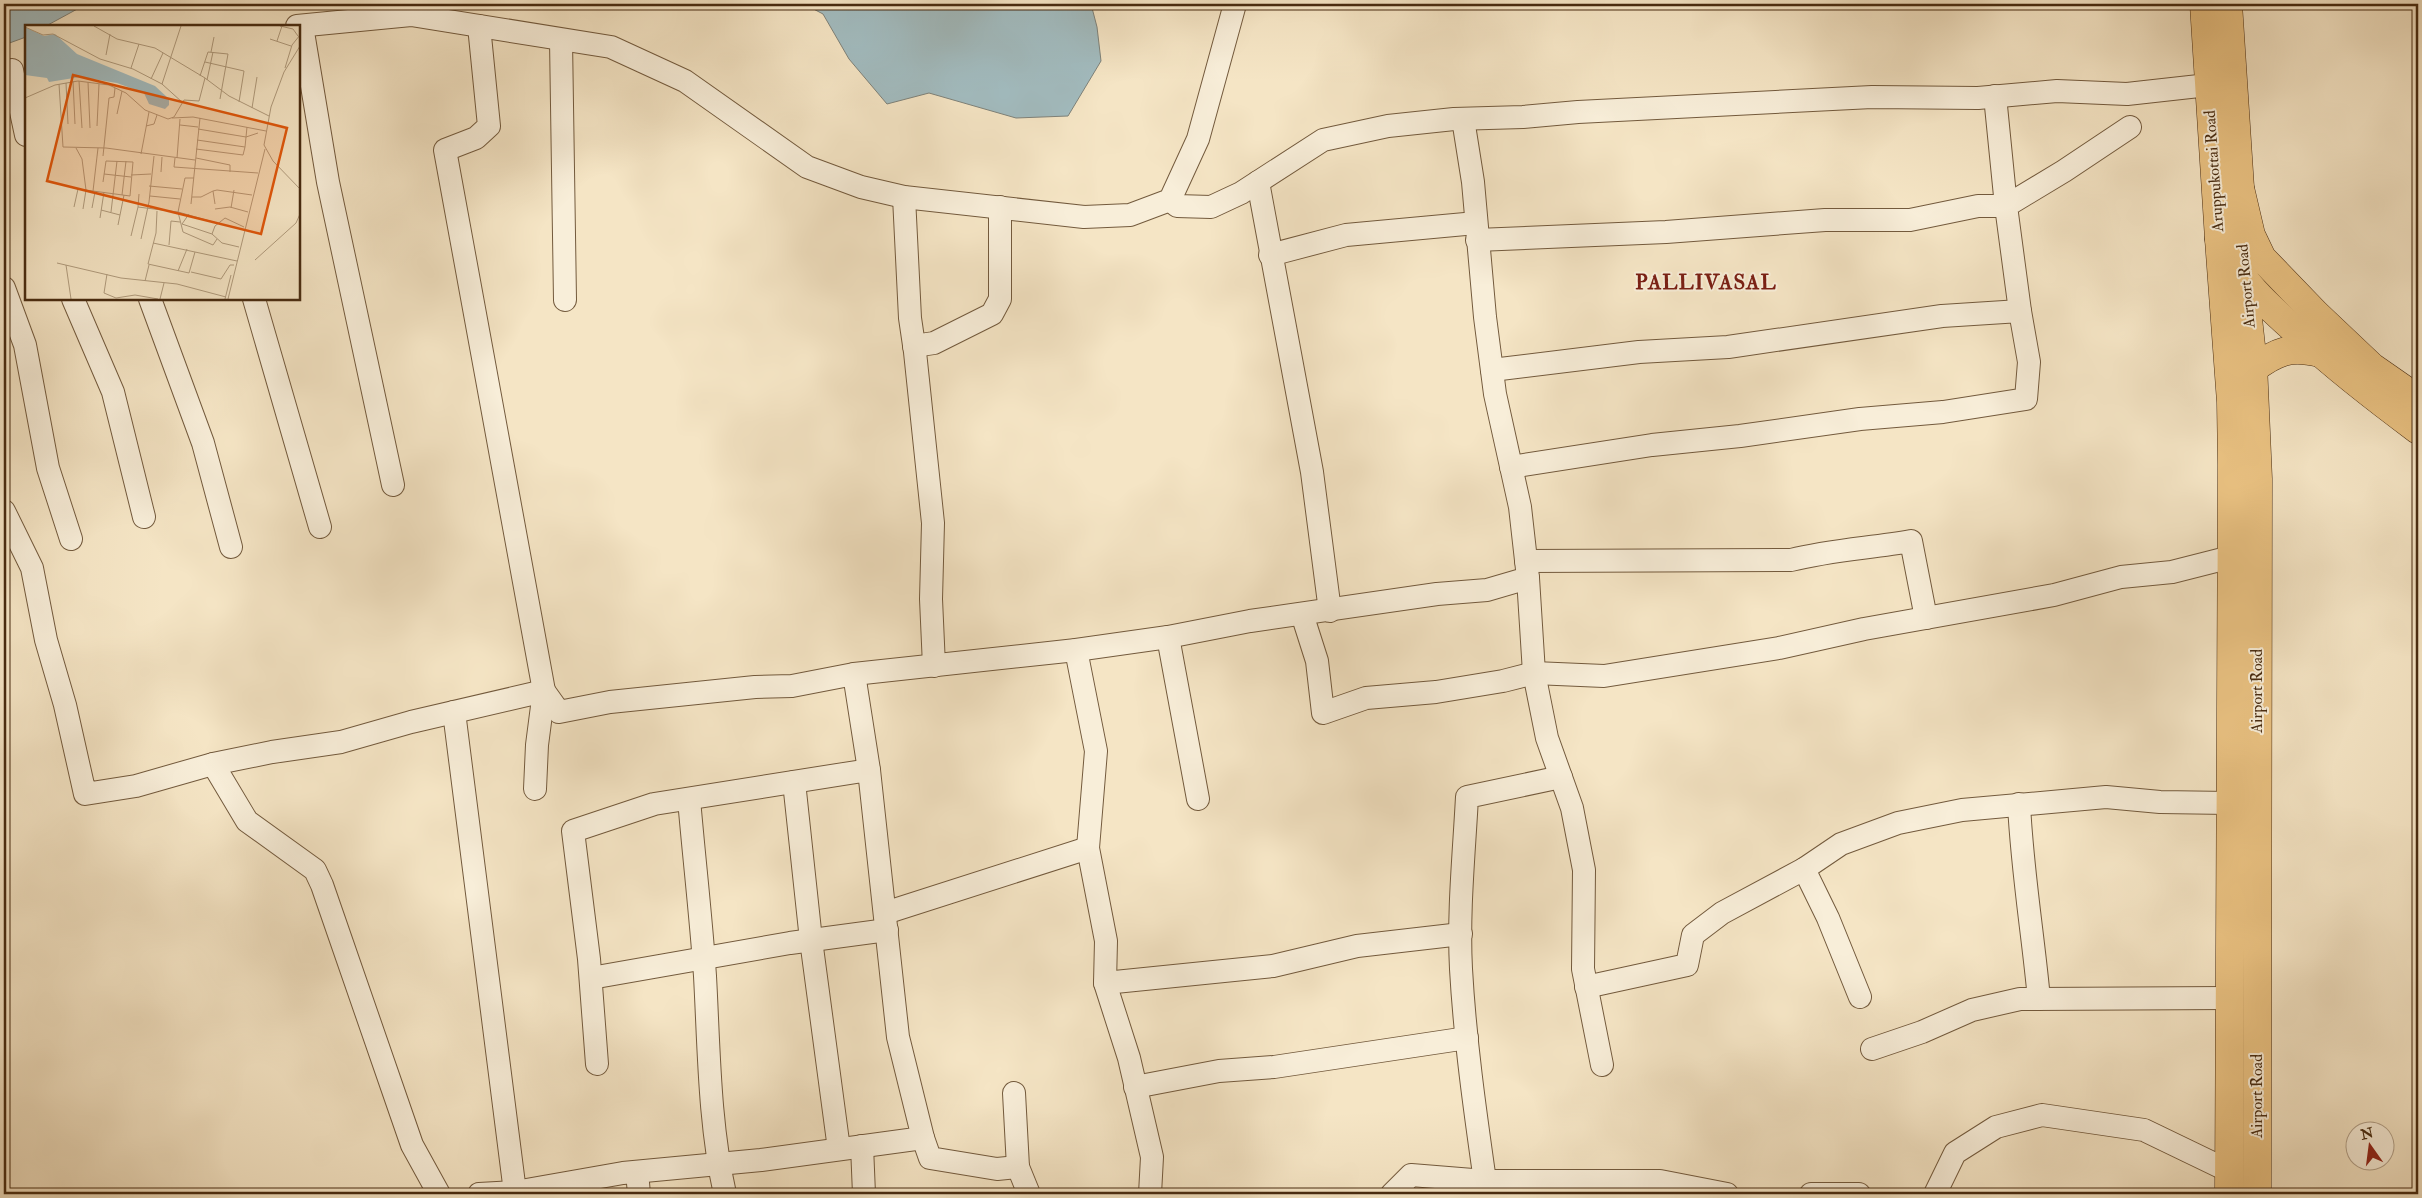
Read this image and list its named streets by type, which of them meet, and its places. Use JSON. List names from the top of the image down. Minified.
{"streets":{"main road":["Aruppukottai Road","Airport Road"]},"crossings":[["Aruppukottai Road","Airport Road"]],"districts":["PALLIVASAL"],"north":"top"}
